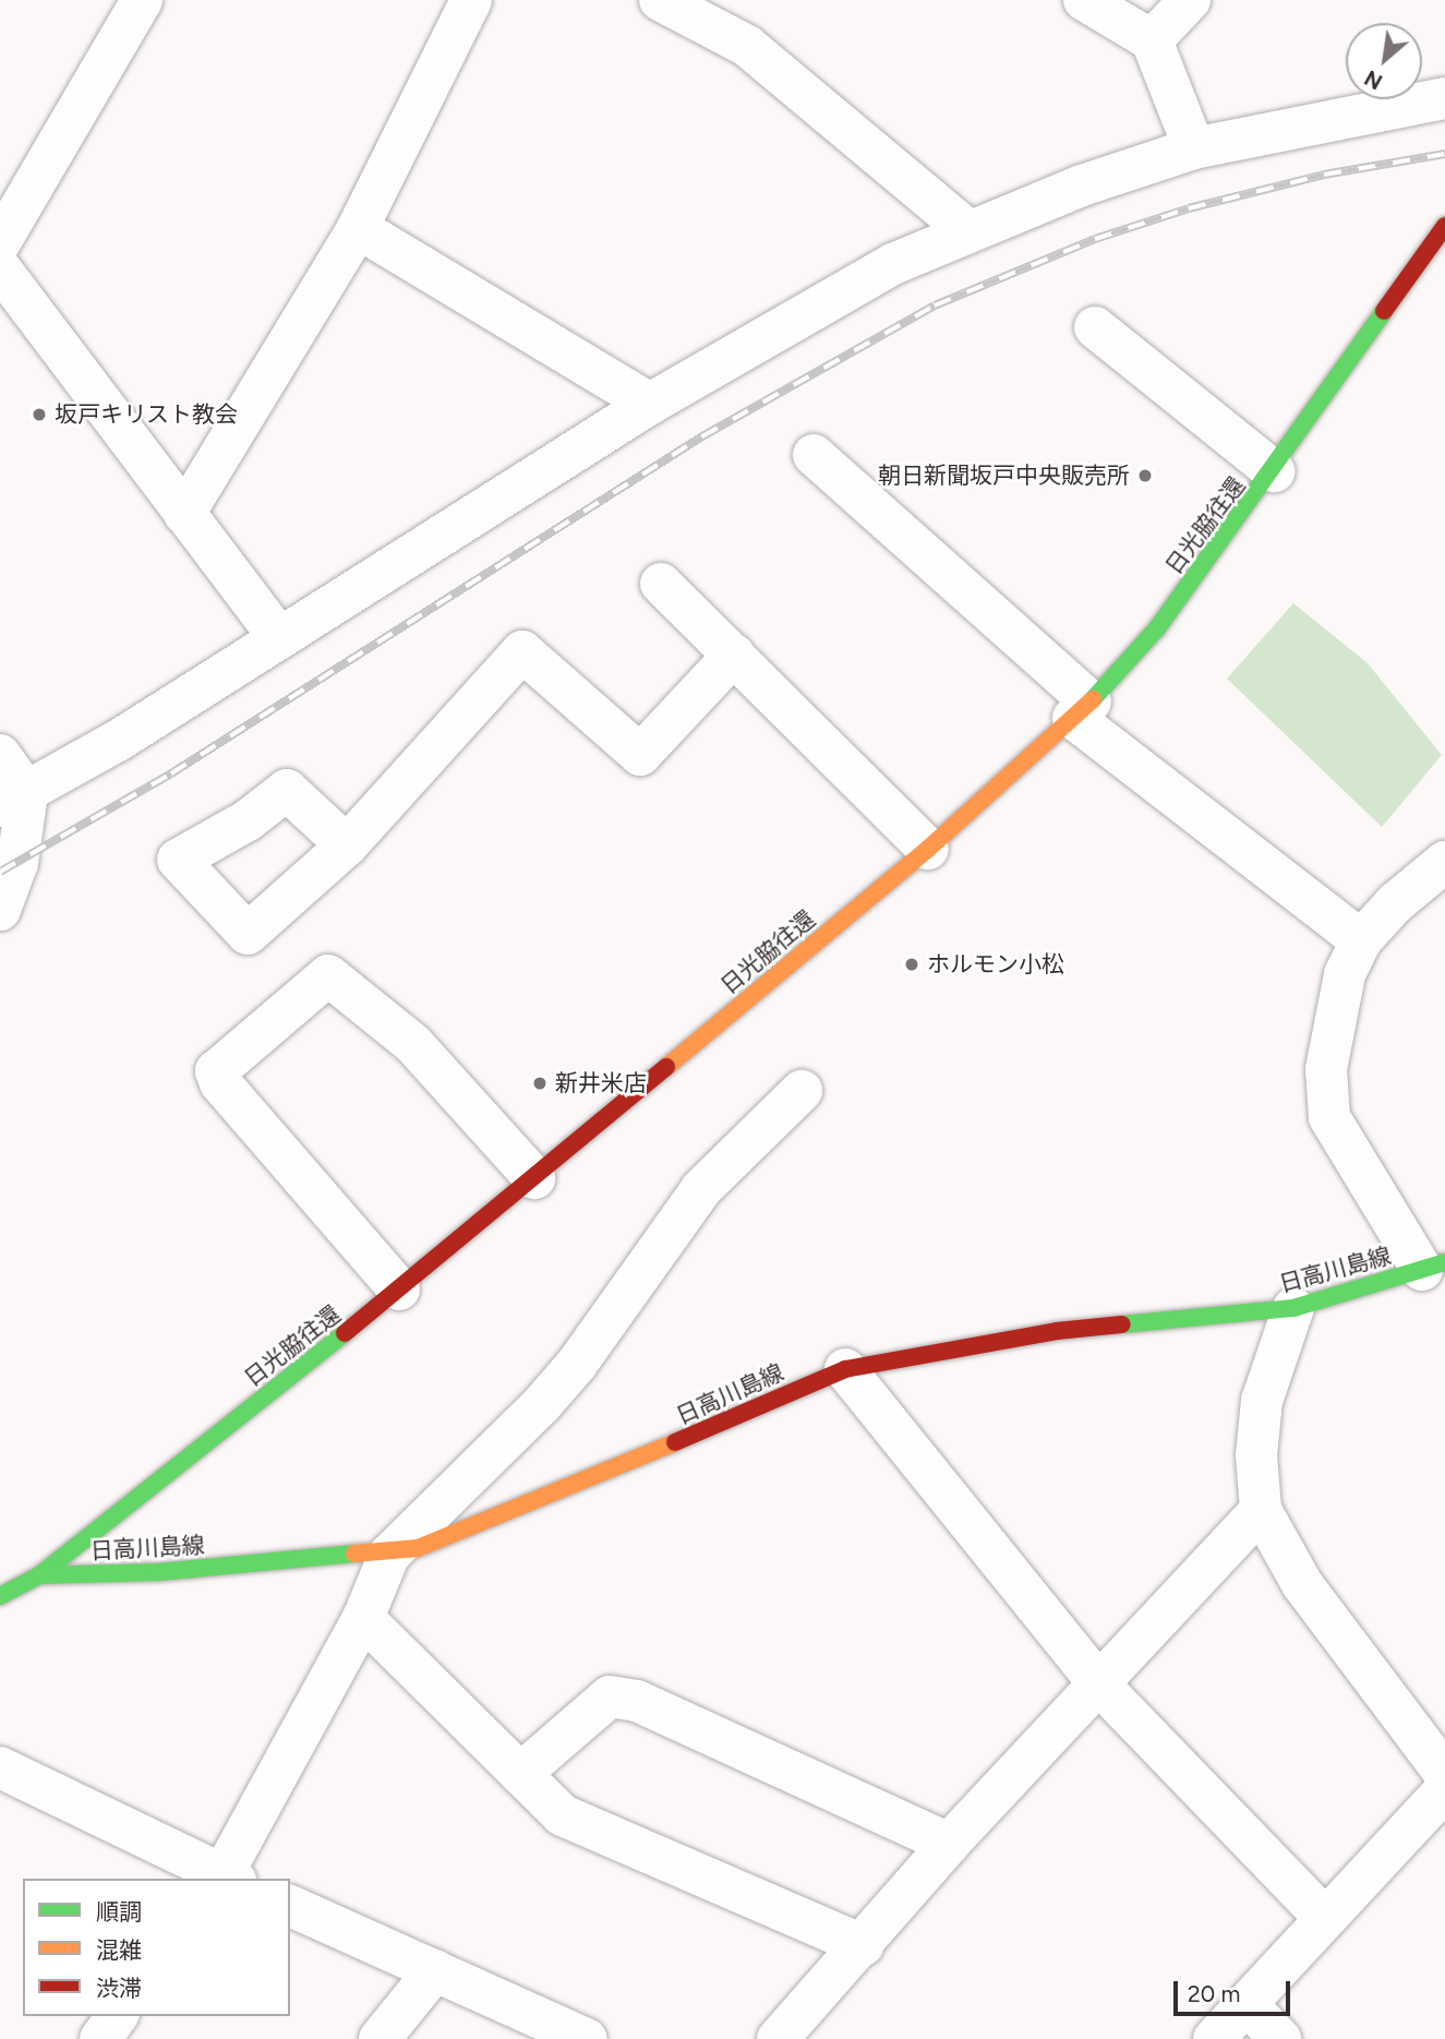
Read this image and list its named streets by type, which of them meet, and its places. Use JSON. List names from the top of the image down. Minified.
{"streets":{"street":["日光脇往還","日高川島線"]},"crossings":[["日光脇往還","日高川島線"]],"places":["坂戸キリスト教会","朝日新聞坂戸中央販売所","ホルモン小松","新井米店"],"legend":["順調","混雑","渋滞"],"scale_bar":"20 m","north":"bottom left"}
